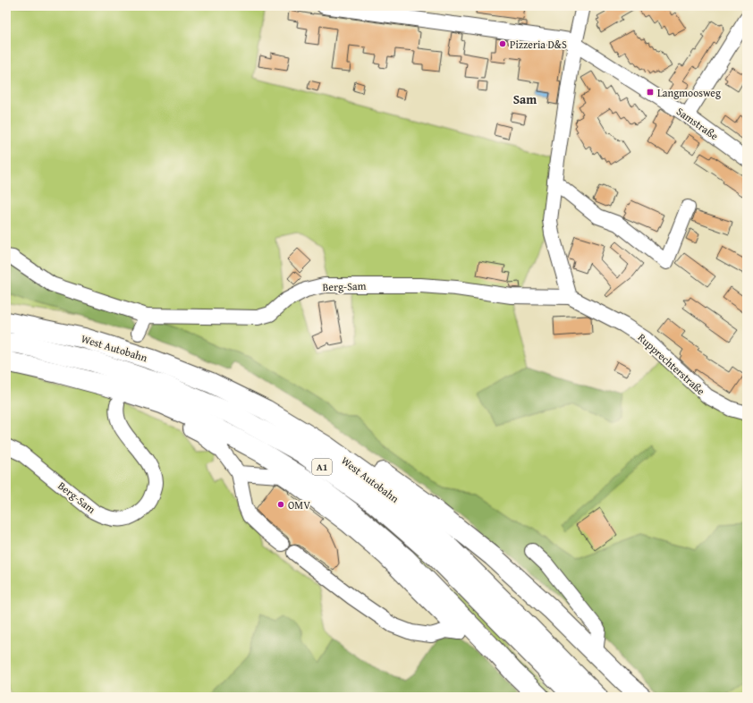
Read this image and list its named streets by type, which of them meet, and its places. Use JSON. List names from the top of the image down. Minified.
{"streets":{"highway":["West Autobahn","A1"],"street":["Samstraße","Berg-Sam","Rupprechterstraße"]},"crossings":[["Berg-Sam","Rupprechterstraße"]],"districts":["Sam"],"places":{"other":["Pizzeria D&S","OMV"],"transit":["Langmoosweg"]}}
